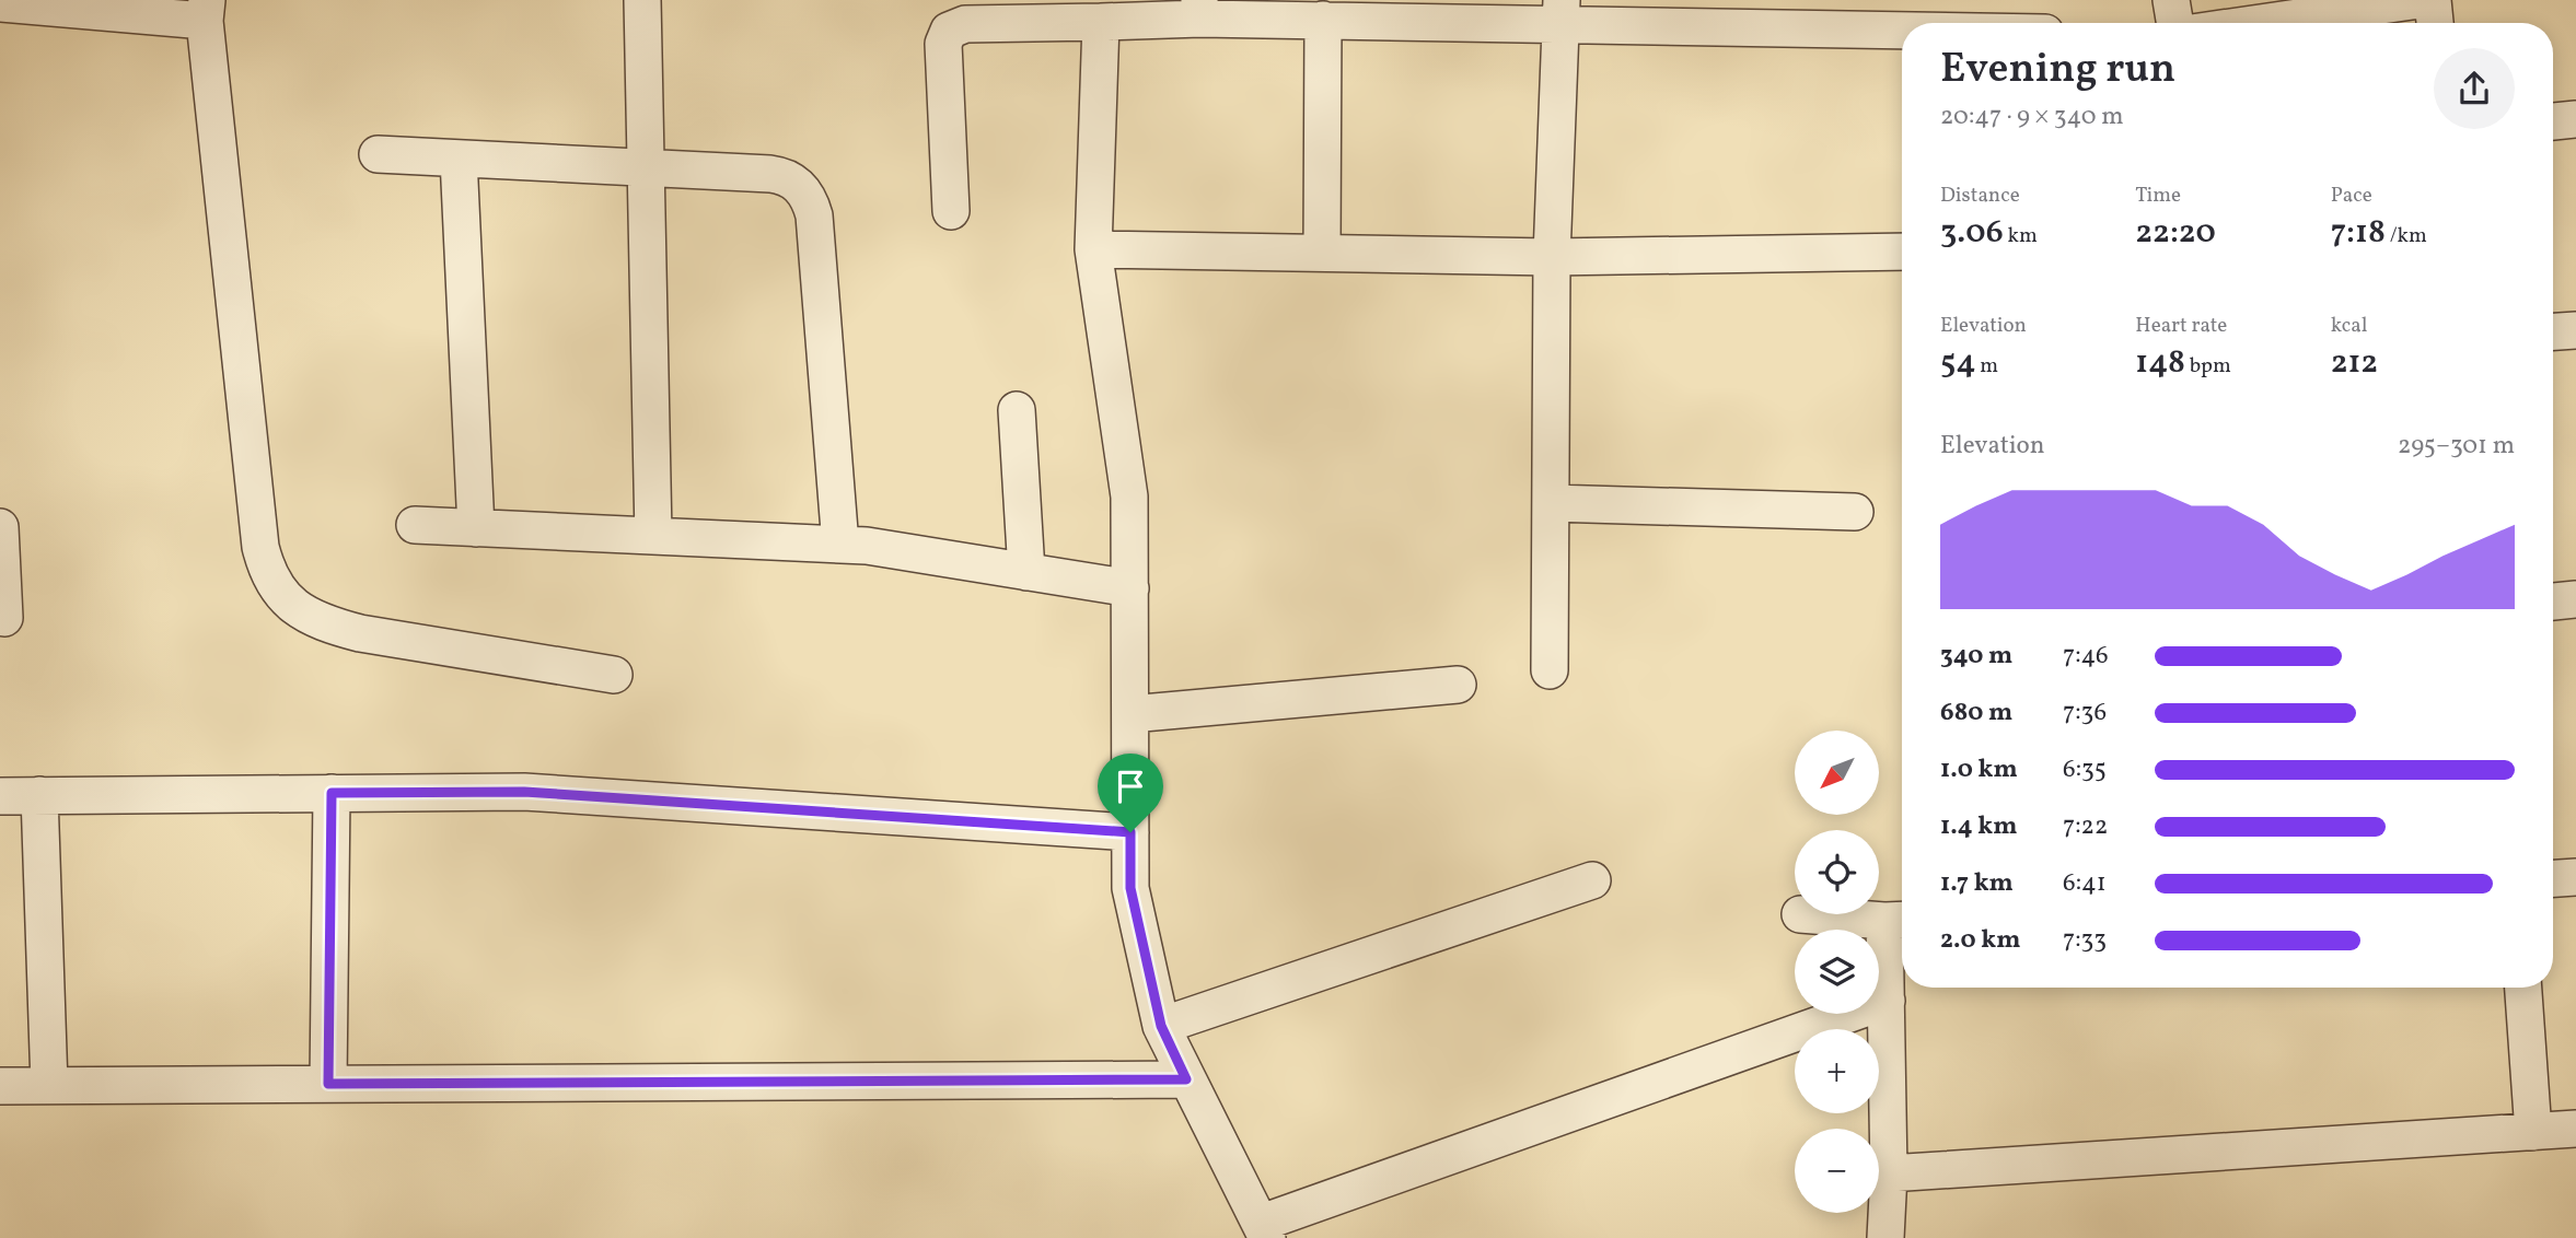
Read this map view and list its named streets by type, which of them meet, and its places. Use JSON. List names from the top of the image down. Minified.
{"north":"bottom left","page":{"heading":["Evening run","20:47 · 9 × 340 m"],"stats":[["Distance","3.06 km"],["Time","22:20"],["Pace","7:18 /km"],["Elevation","54 m"],["Heart rate","148 bpm"],["kcal","212"]],"chart":["Elevation","295–301 m"],"list":[{"name":"340 m","note":"7:46"},{"name":"680 m","note":"7:36"},{"name":"1.0 km","note":"6:35"},{"name":"1.4 km","note":"7:22"},{"name":"1.7 km","note":"6:41"},{"name":"2.0 km","note":"7:33"}],"map_buttons":["+","−"]}}
